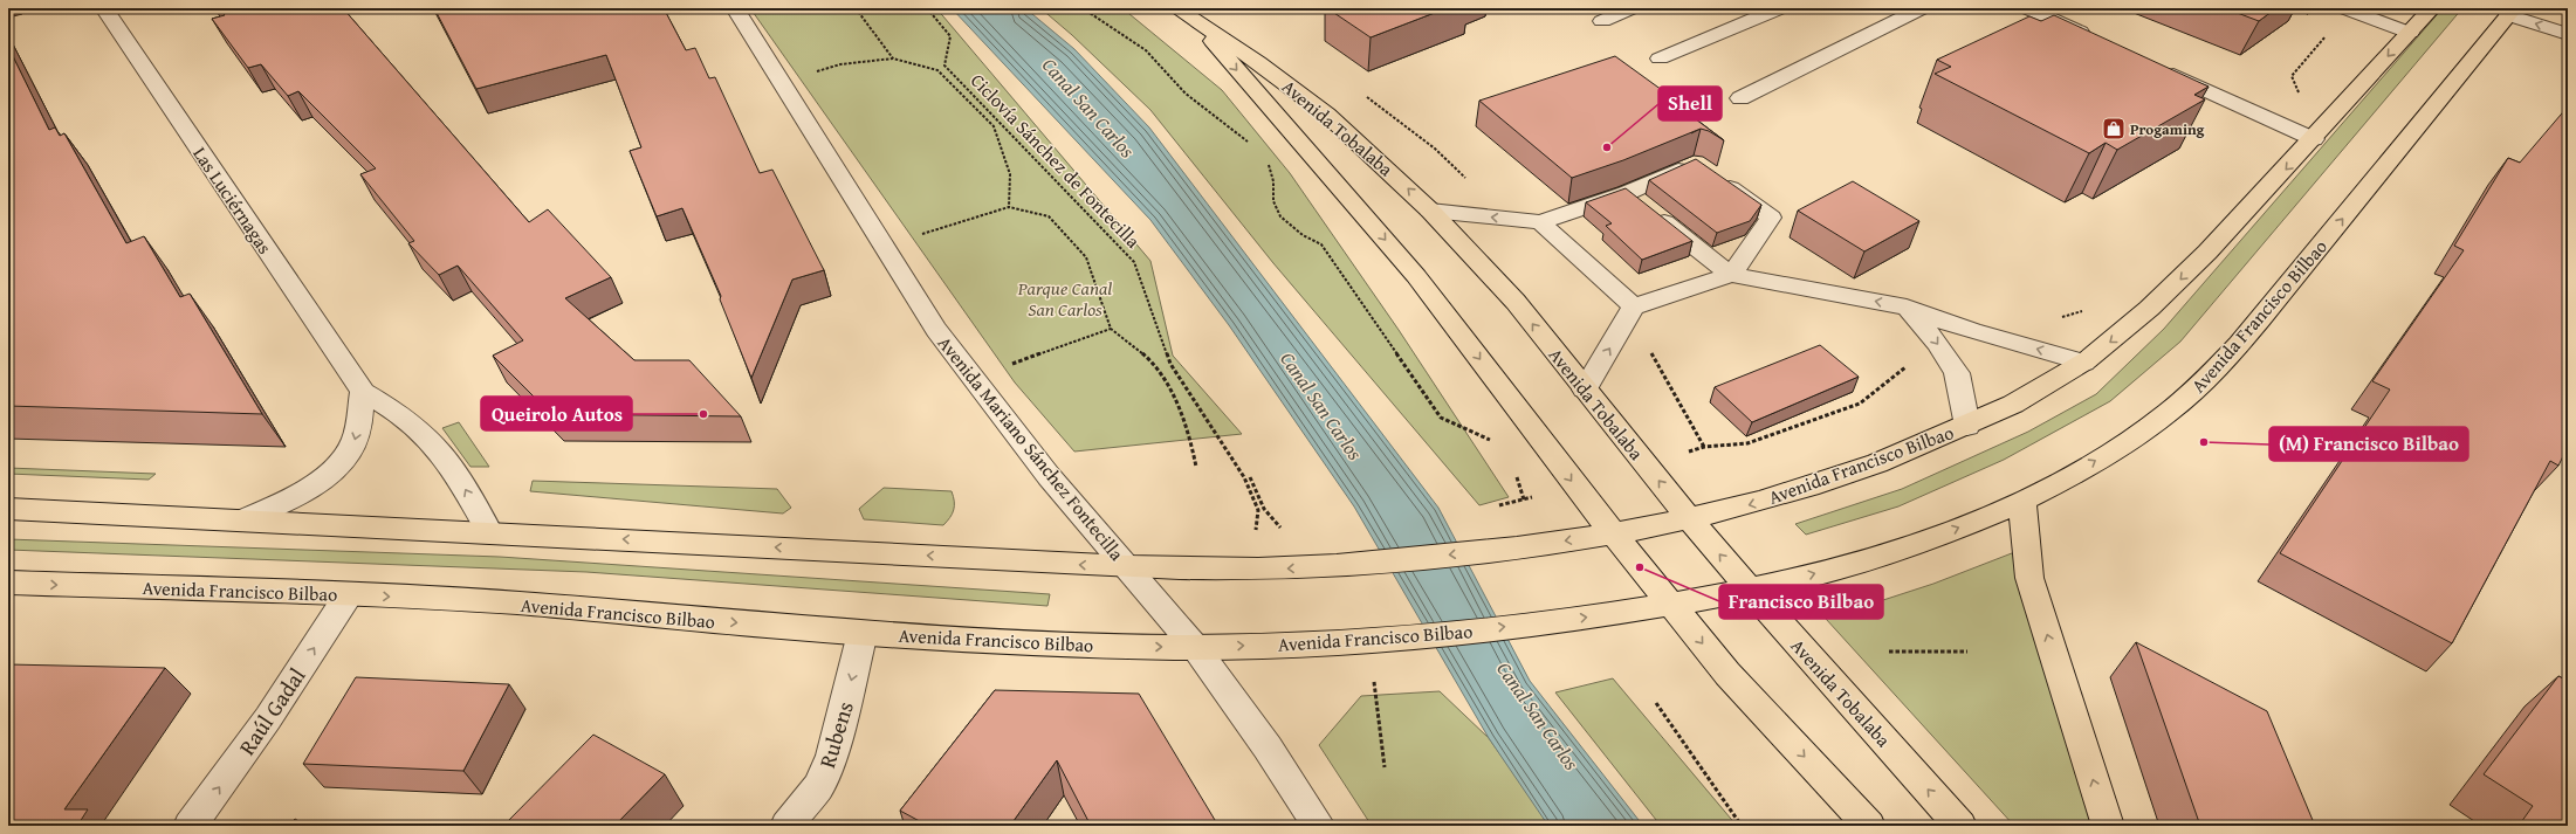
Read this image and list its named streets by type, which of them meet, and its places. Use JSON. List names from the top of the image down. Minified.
{"streets":{"main road":["Avenida Tobalaba","Avenida Francisco Bilbao"],"street":["Las Luciérnagas","Avenida Mariano Sánchez Fontecilla","Raúl Gadal","Rubens"],"path":["Ciclovía Sánchez de Fontecilla"]},"crossings":[["Avenida Tobalaba","Avenida Francisco Bilbao"],["Las Luciérnagas","Avenida Francisco Bilbao"],["Avenida Francisco Bilbao","Avenida Mariano Sánchez Fontecilla"],["Avenida Francisco Bilbao","Raúl Gadal"],["Avenida Francisco Bilbao","Rubens"]],"one_way":["Raúl Gadal","Rubens"],"water":["Canal San Carlos"],"parks":["Parque Canal San Carlos"],"places":{"shop":["Progaming"],"other":["Shell","Queirolo Autos","(M) Francisco Bilbao","Francisco Bilbao"]}}
